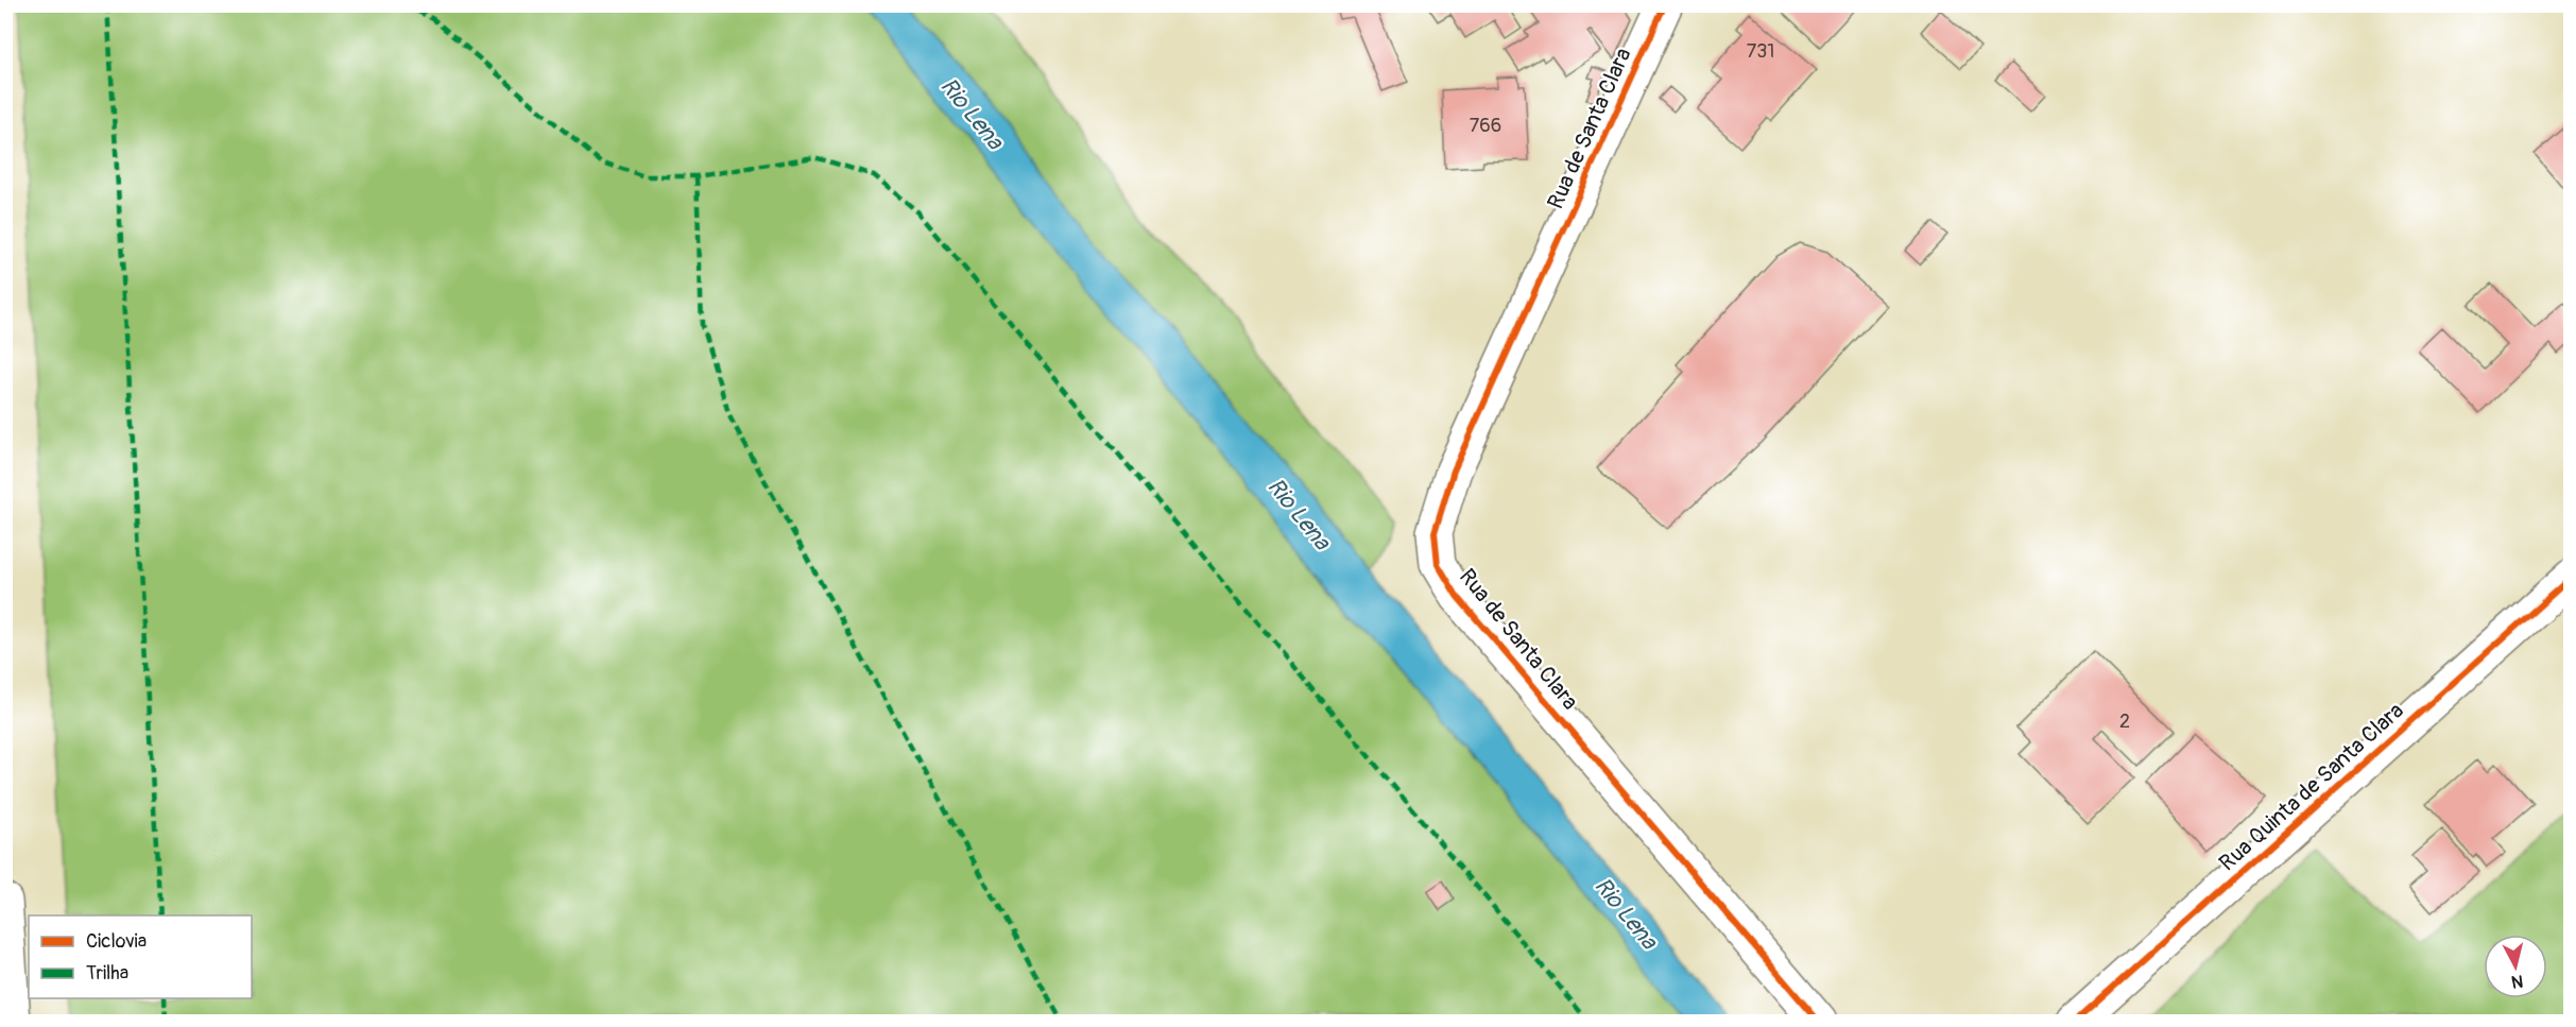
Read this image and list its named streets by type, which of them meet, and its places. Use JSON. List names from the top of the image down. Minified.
{"streets":{"main road":["Rua de Santa Clara","Rua Quinta de Santa Clara"]},"water":["Rio Lena"],"house_numbers":["731","766","2"],"legend":["Ciclovia","Trilha"],"north":"bottom"}
